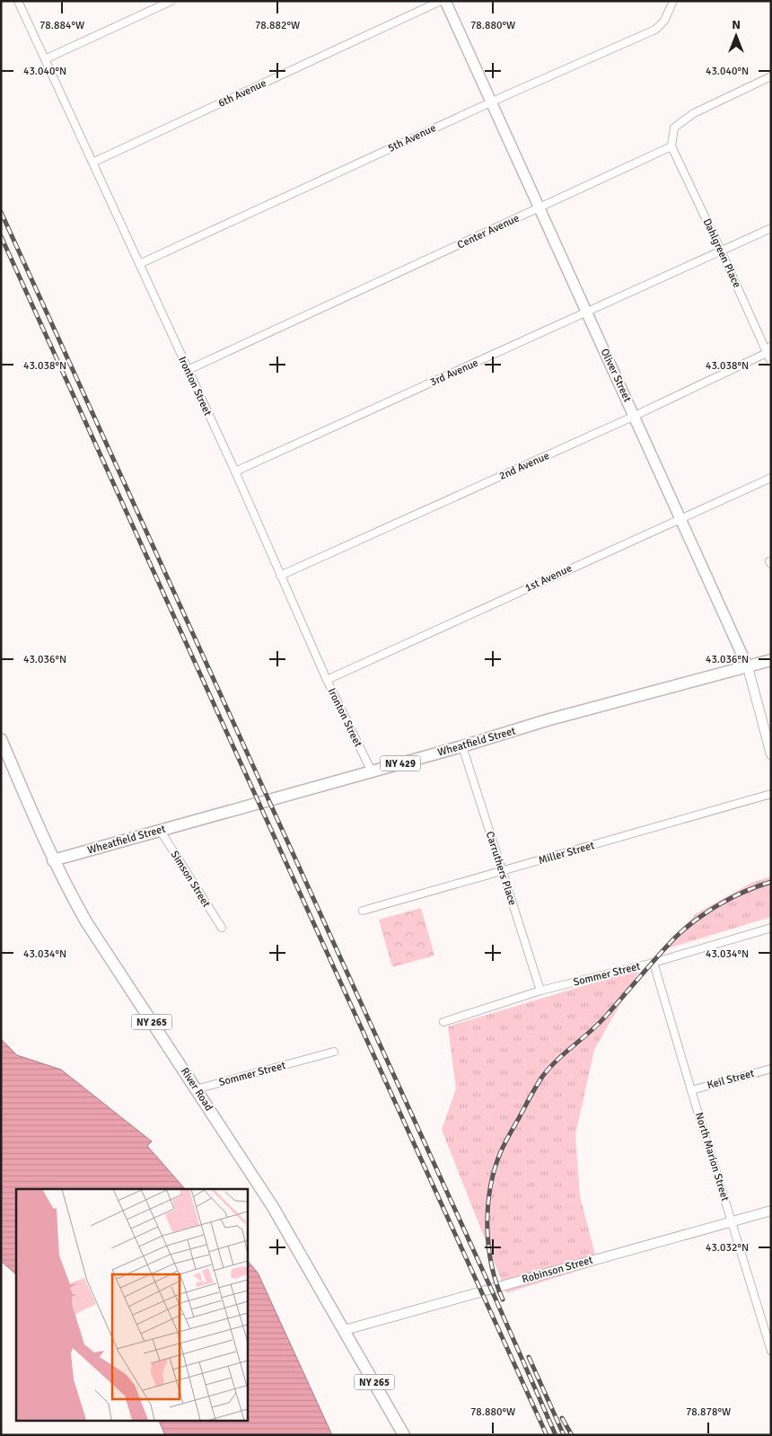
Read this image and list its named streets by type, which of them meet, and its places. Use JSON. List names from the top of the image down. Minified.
{"streets":{"main road":["Oliver Street","Wheatfield Street","NY 429","NY 265","River Road"],"street":["6th Avenue","5th Avenue","Center Avenue","Dahlgreen Place","3rd Avenue","Ironton Street","2nd Avenue","1st Avenue","Miller Street","Carruthers Place","Simson Street","Sommer Street","Keil Street","North Marion Street","Robinson Street"]},"crossings":[["6th Avenue","Ironton Street"],["5th Avenue","Oliver Street"],["5th Avenue","Ironton Street"],["Center Avenue","Dahlgreen Place"],["Center Avenue","Oliver Street"],["Center Avenue","Ironton Street"],["Dahlgreen Place","3rd Avenue"],["Dahlgreen Place","2nd Avenue"],["3rd Avenue","Oliver Street"],["3rd Avenue","Ironton Street"],["Oliver Street","2nd Avenue"],["Oliver Street","1st Avenue"],["Oliver Street","Wheatfield Street"],["Ironton Street","2nd Avenue"],["Ironton Street","1st Avenue"],["Ironton Street","Wheatfield Street"],["Wheatfield Street","Carruthers Place"],["Wheatfield Street","Simson Street"],["Wheatfield Street","River Road"],["Miller Street","Carruthers Place"],["Carruthers Place","Sommer Street"],["Sommer Street","River Road"],["Sommer Street","North Marion Street"],["Keil Street","North Marion Street"],["River Road","Robinson Street"],["North Marion Street","Robinson Street"]],"north":"top","coordinates":["78.884°W","78.882°W","78.880°W","43.040°N","43.038°N","43.036°N","43.034°N","43.032°N","78.878°W"]}
